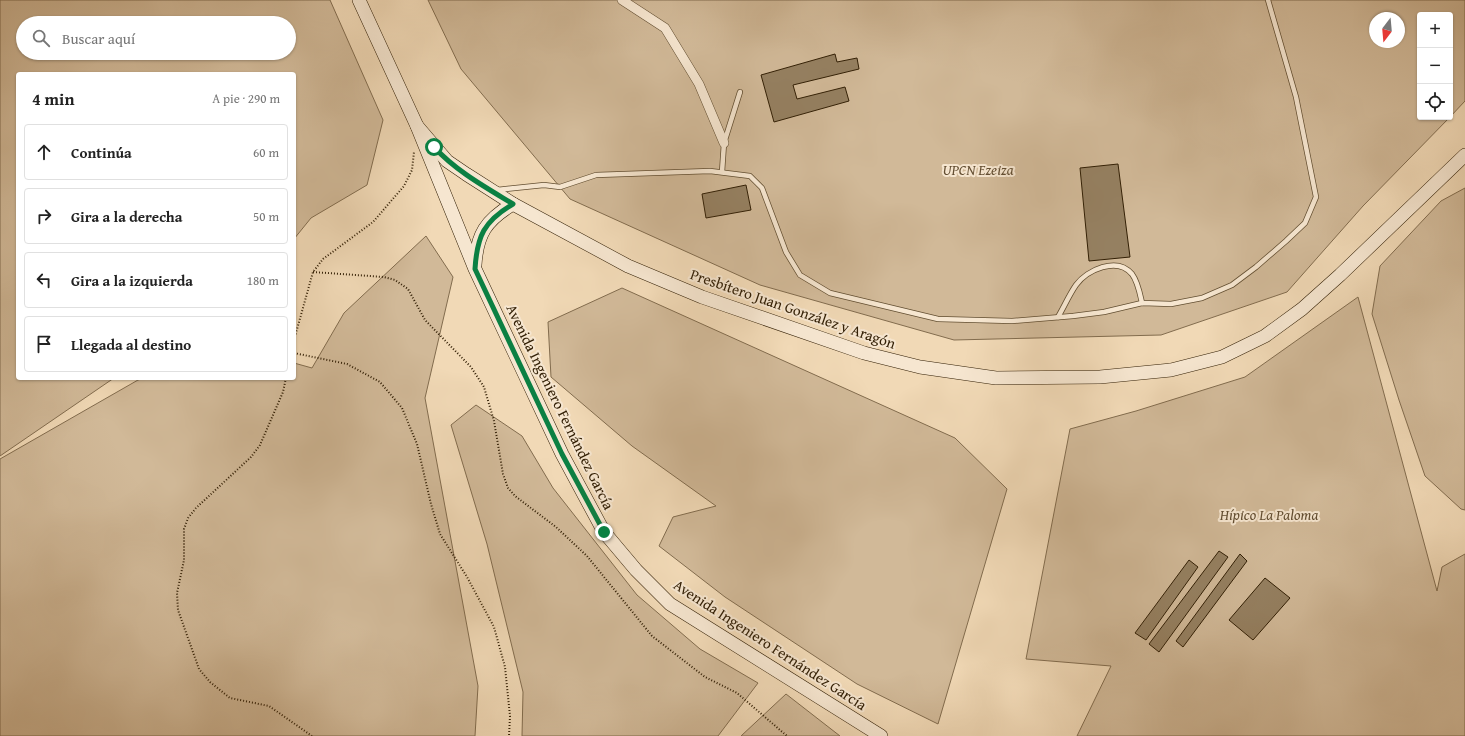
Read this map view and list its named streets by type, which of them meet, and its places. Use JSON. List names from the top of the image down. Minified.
{"streets":{"street":["Presbítero Juan González y Aragón","Avenida Ingeniero Fernández García"]},"crossings":[["Presbítero Juan González y Aragón","Avenida Ingeniero Fernández García"]],"parks":["UPCN Ezeiza","Hípico La Paloma"],"north":"bottom","page":{"map_buttons":["+","−"],"search":"Buscar aquí","heading":["4 min","A pie · 290 m"],"list":[["Continúa","60 m"],["Gira a la derecha","50 m"],["Gira a la izquierda","180 m"],"Llegada al destino"]}}
